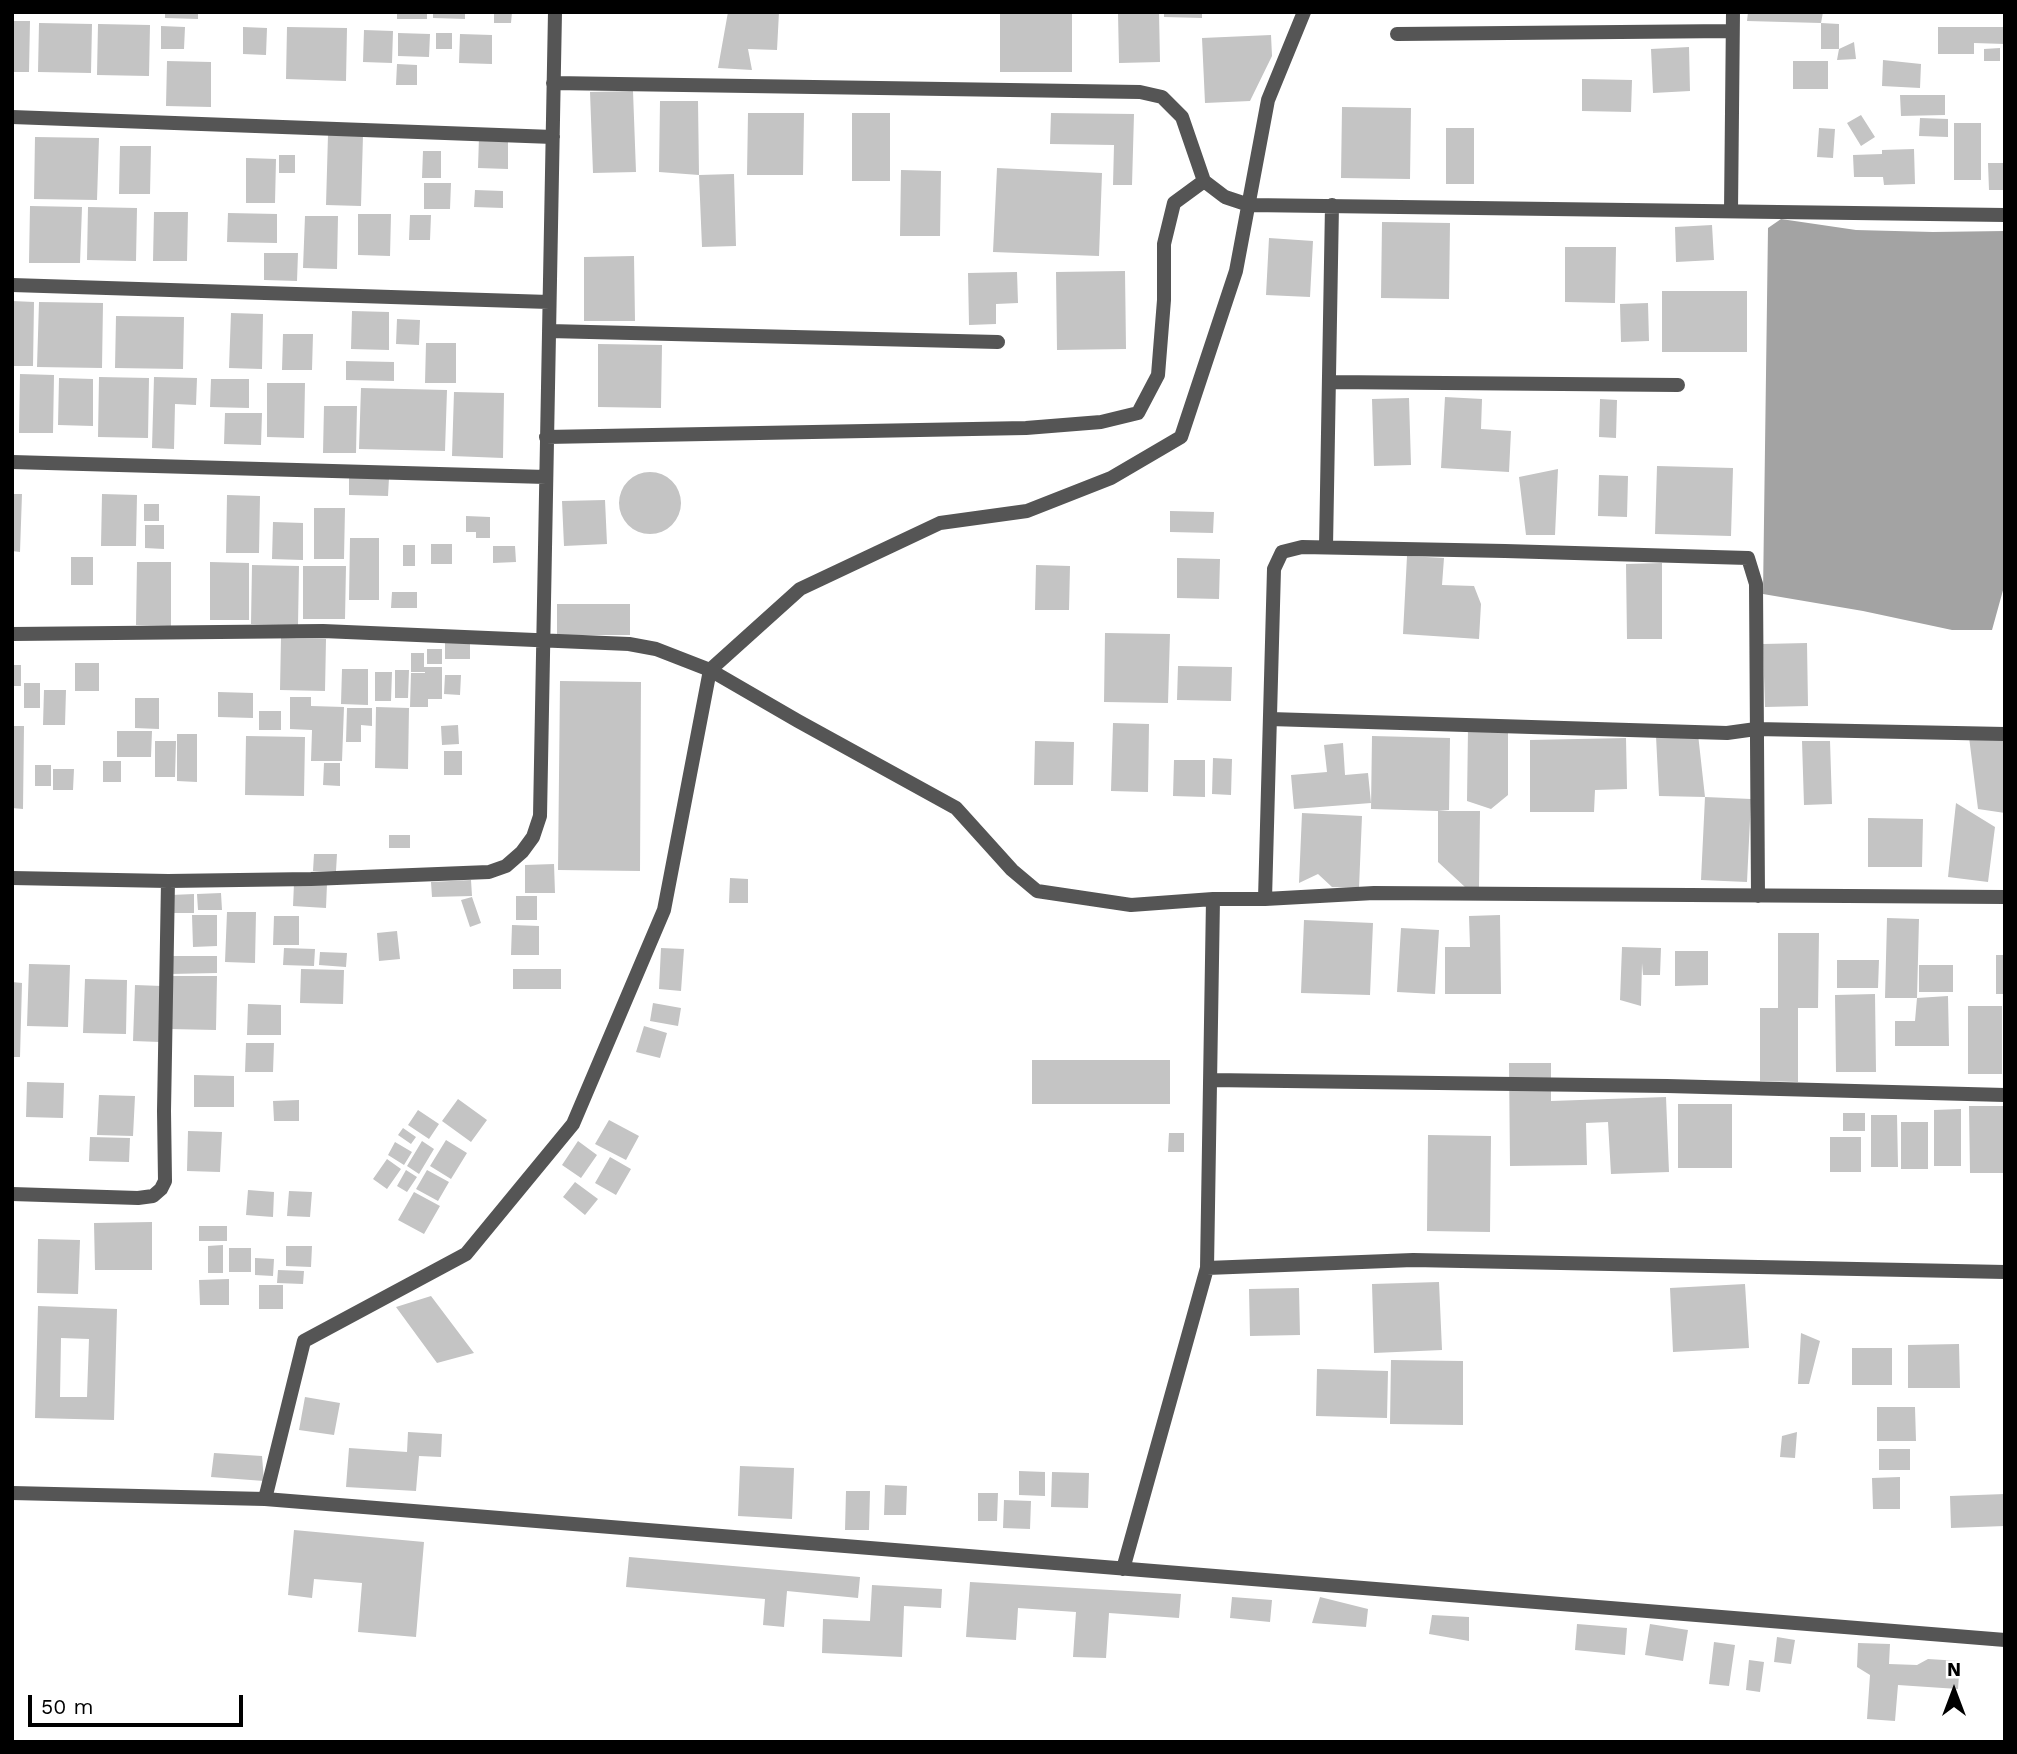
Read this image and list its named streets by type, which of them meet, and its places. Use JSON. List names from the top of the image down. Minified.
{"scale_bar":"50 m","north":"top"}
